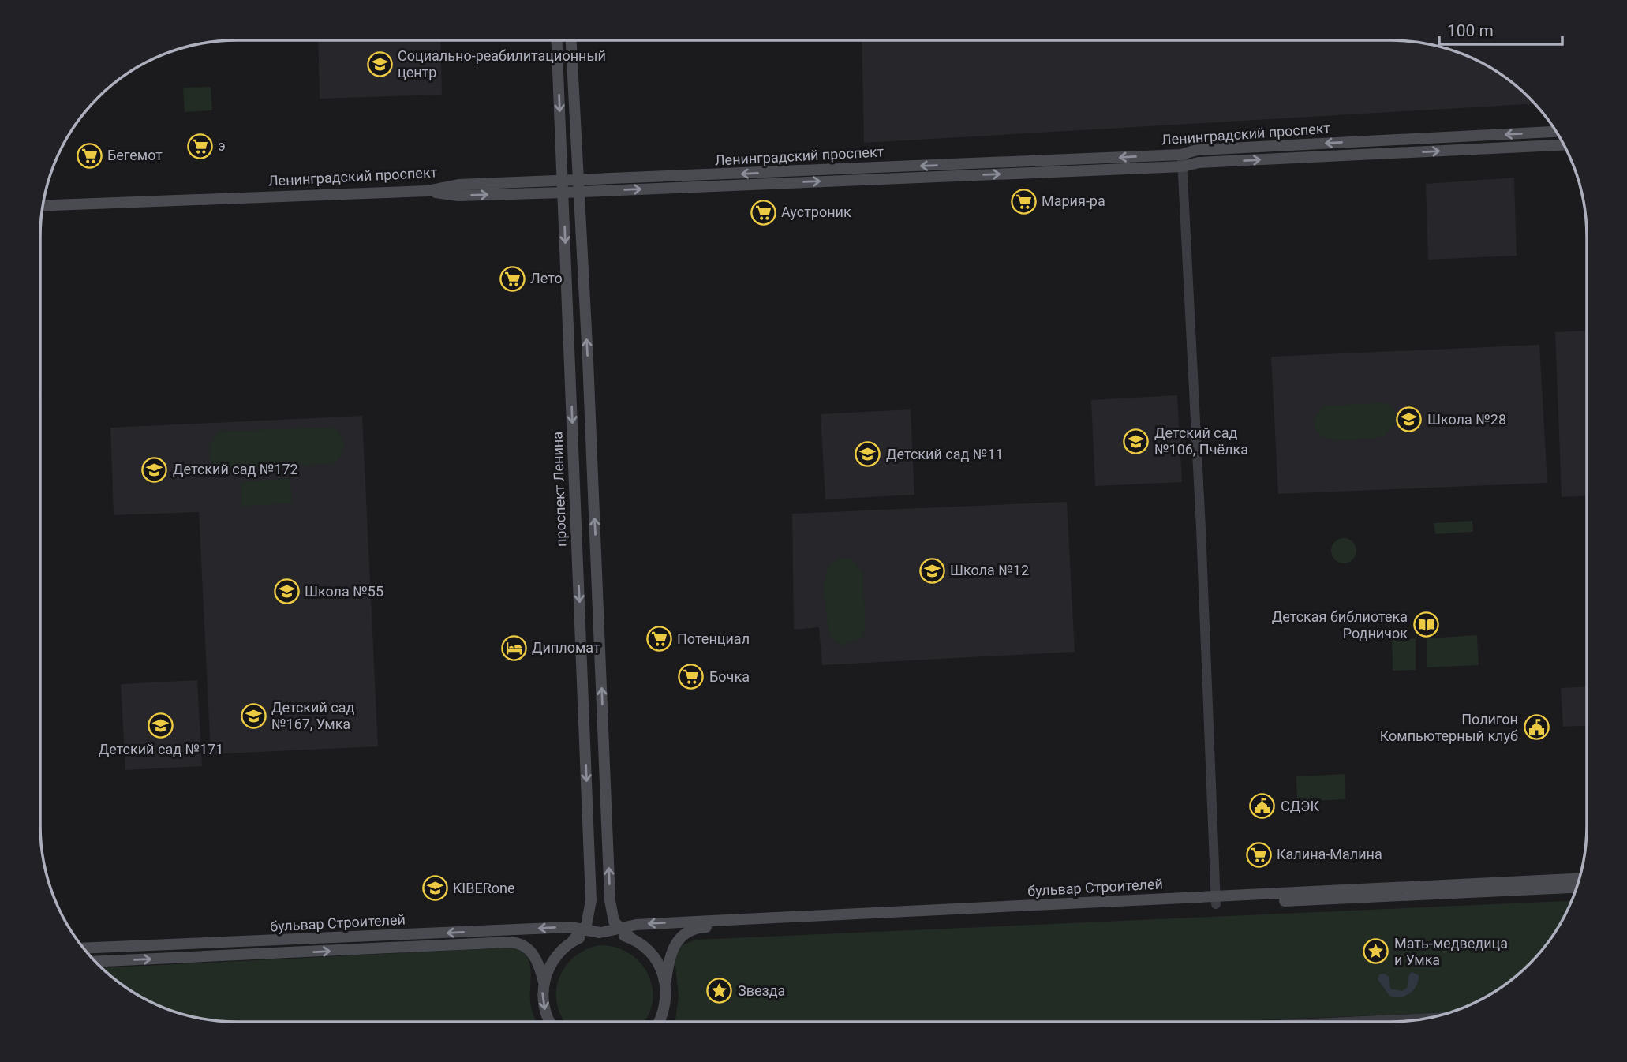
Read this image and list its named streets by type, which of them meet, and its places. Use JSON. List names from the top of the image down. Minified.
{"streets":{"main road":["Ленинградский проспект","проспект Ленина","бульвар Строителей"]},"crossings":[["Ленинградский проспект","проспект Ленина"],["проспект Ленина","бульвар Строителей"]],"places":{"school or university":["Социально-реабилитационный центр","Школа №28","Детский сад №106, Пчёлка","Детский сад №11","Детский сад №172","Школа №12","Школа №55","Детский сад №167, Умка","Детский сад №171","KIBERone"],"supermarket":["э","Бегемот","Мария-ра","Аустроник","Лето","Потенциал","Бочка","Калина-Малина"],"library":["Детская библиотека Родничок"],"hotel":["Дипломат"],"public building":["Полигон Компьютерный клуб","СДЭК"],"place":["Мать-медведица и Умка","Звезда"]},"scale_bar":"100 m"}
